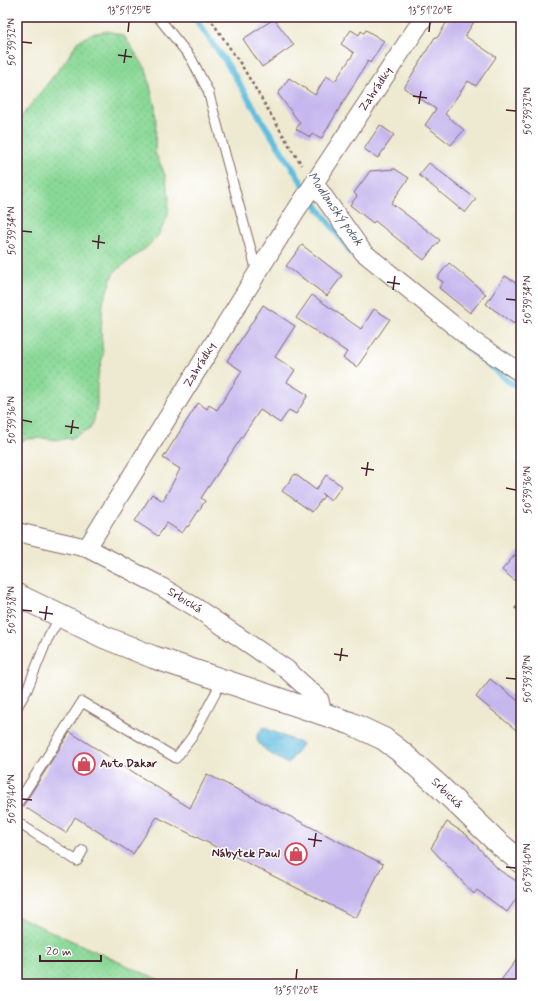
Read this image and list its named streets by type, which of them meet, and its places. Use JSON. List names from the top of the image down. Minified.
{"streets":{"street":["Zahrádky","Srbická"]},"crossings":[["Zahrádky","Srbická"]],"water":["Modlanský potok"],"places":{"shop":["Auto Dakar","Nábytek Paul"]},"scale_bar":"20 m","coordinates":["13°51'25\"E","13°51'20\"E","50°39'32\"N","50°39'34\"N","50°39'36\"N","50°39'38\"N","50°39'40\"N"]}
